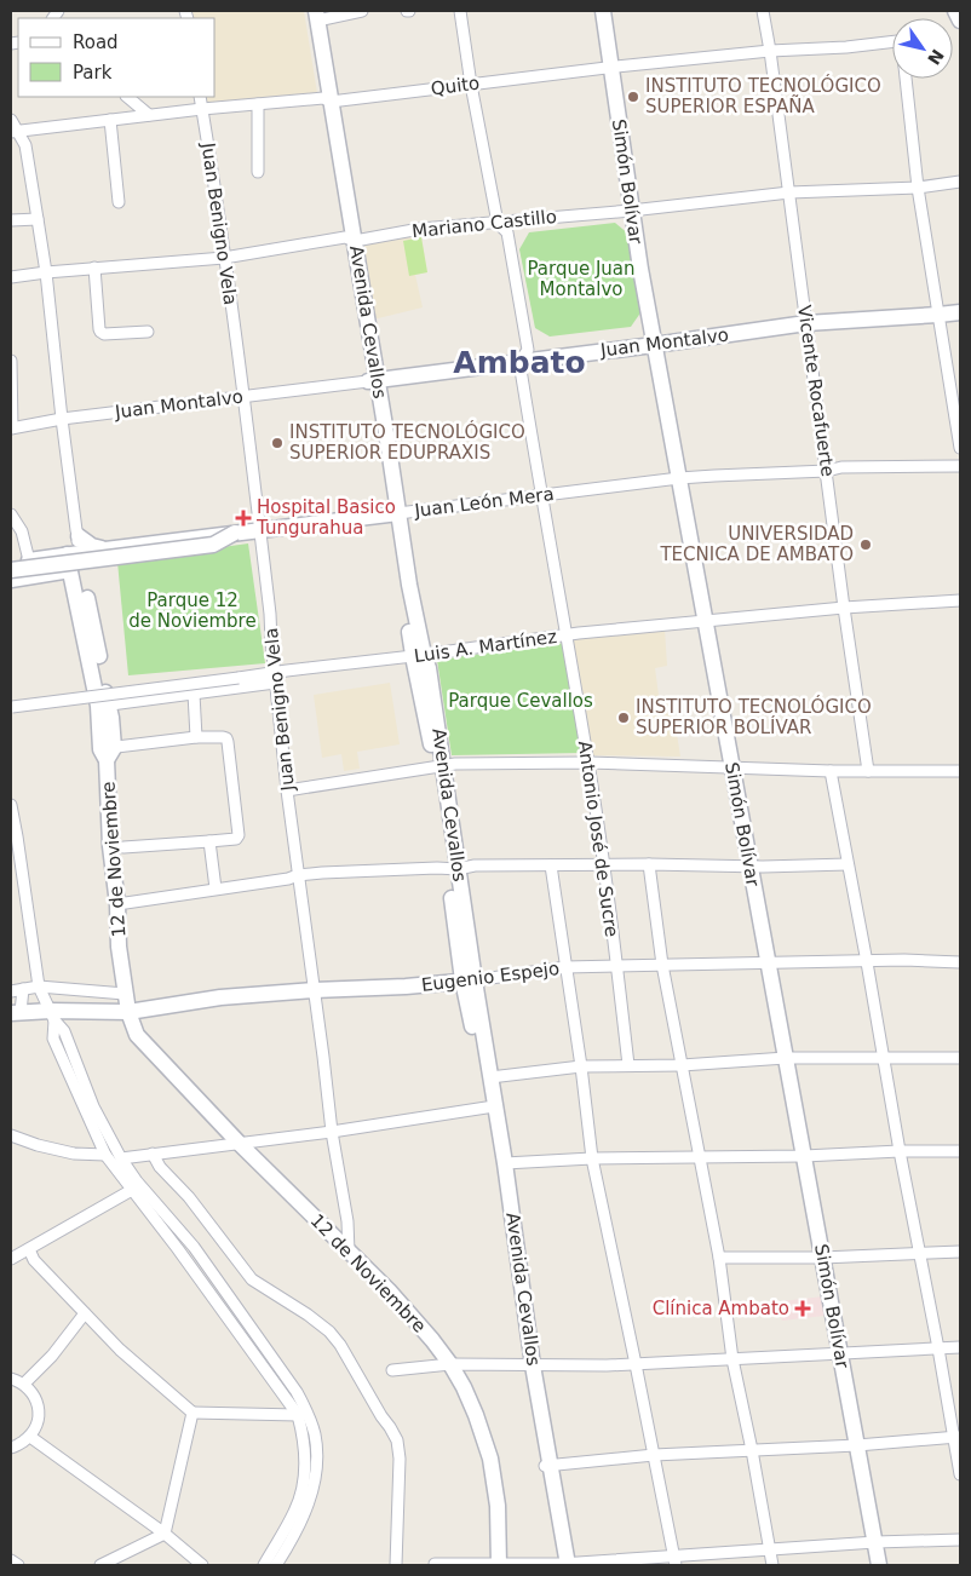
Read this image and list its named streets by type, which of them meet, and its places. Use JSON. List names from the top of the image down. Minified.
{"streets":{"street":["Quito","Simón Bolívar","Juan Benigno Vela","Mariano Castillo","Avenida Cevallos","Juan Montalvo","Vicente Rocafuerte","Juan León Mera","Luis A. Martínez","Antonio José de Sucre","12 de Noviembre","Eugenio Espejo"]},"crossings":[["Quito","Simón Bolívar"],["Quito","Juan Benigno Vela"],["Quito","Avenida Cevallos"],["Quito","Vicente Rocafuerte"],["Quito","Antonio José de Sucre"],["Simón Bolívar","Mariano Castillo"],["Simón Bolívar","Juan Montalvo"],["Simón Bolívar","Juan León Mera"],["Simón Bolívar","Luis A. Martínez"],["Simón Bolívar","Eugenio Espejo"],["Juan Benigno Vela","Mariano Castillo"],["Juan Benigno Vela","Juan Montalvo"],["Juan Benigno Vela","Juan León Mera"],["Juan Benigno Vela","Luis A. Martínez"],["Juan Benigno Vela","12 de Noviembre"],["Juan Benigno Vela","Eugenio Espejo"],["Mariano Castillo","Avenida Cevallos"],["Mariano Castillo","Vicente Rocafuerte"],["Mariano Castillo","Antonio José de Sucre"],["Avenida Cevallos","Juan Montalvo"],["Avenida Cevallos","Juan León Mera"],["Avenida Cevallos","Luis A. Martínez"],["Avenida Cevallos","Eugenio Espejo"],["Juan Montalvo","Vicente Rocafuerte"],["Juan Montalvo","Antonio José de Sucre"],["Vicente Rocafuerte","Juan León Mera"],["Vicente Rocafuerte","Luis A. Martínez"],["Juan León Mera","Antonio José de Sucre"],["Juan León Mera","12 de Noviembre"],["Luis A. Martínez","Antonio José de Sucre"],["Luis A. Martínez","12 de Noviembre"],["Antonio José de Sucre","Eugenio Espejo"],["12 de Noviembre","Eugenio Espejo"]],"districts":["Ambato"],"parks":["Parque Juan Montalvo","Parque 12 de Noviembre","Parque Cevallos"],"places":{"other":["INSTITUTO TECNOLÓGICO SUPERIOR ESPAÑA","INSTITUTO TECNOLÓGICO SUPERIOR EDUPRAXIS","UNIVERSIDAD TECNICA DE AMBATO","INSTITUTO TECNOLÓGICO SUPERIOR BOLÍVAR"],"health":["Hospital Basico Tungurahua","Clínica Ambato"]},"legend":["Road","Park"],"north":"bottom right"}
